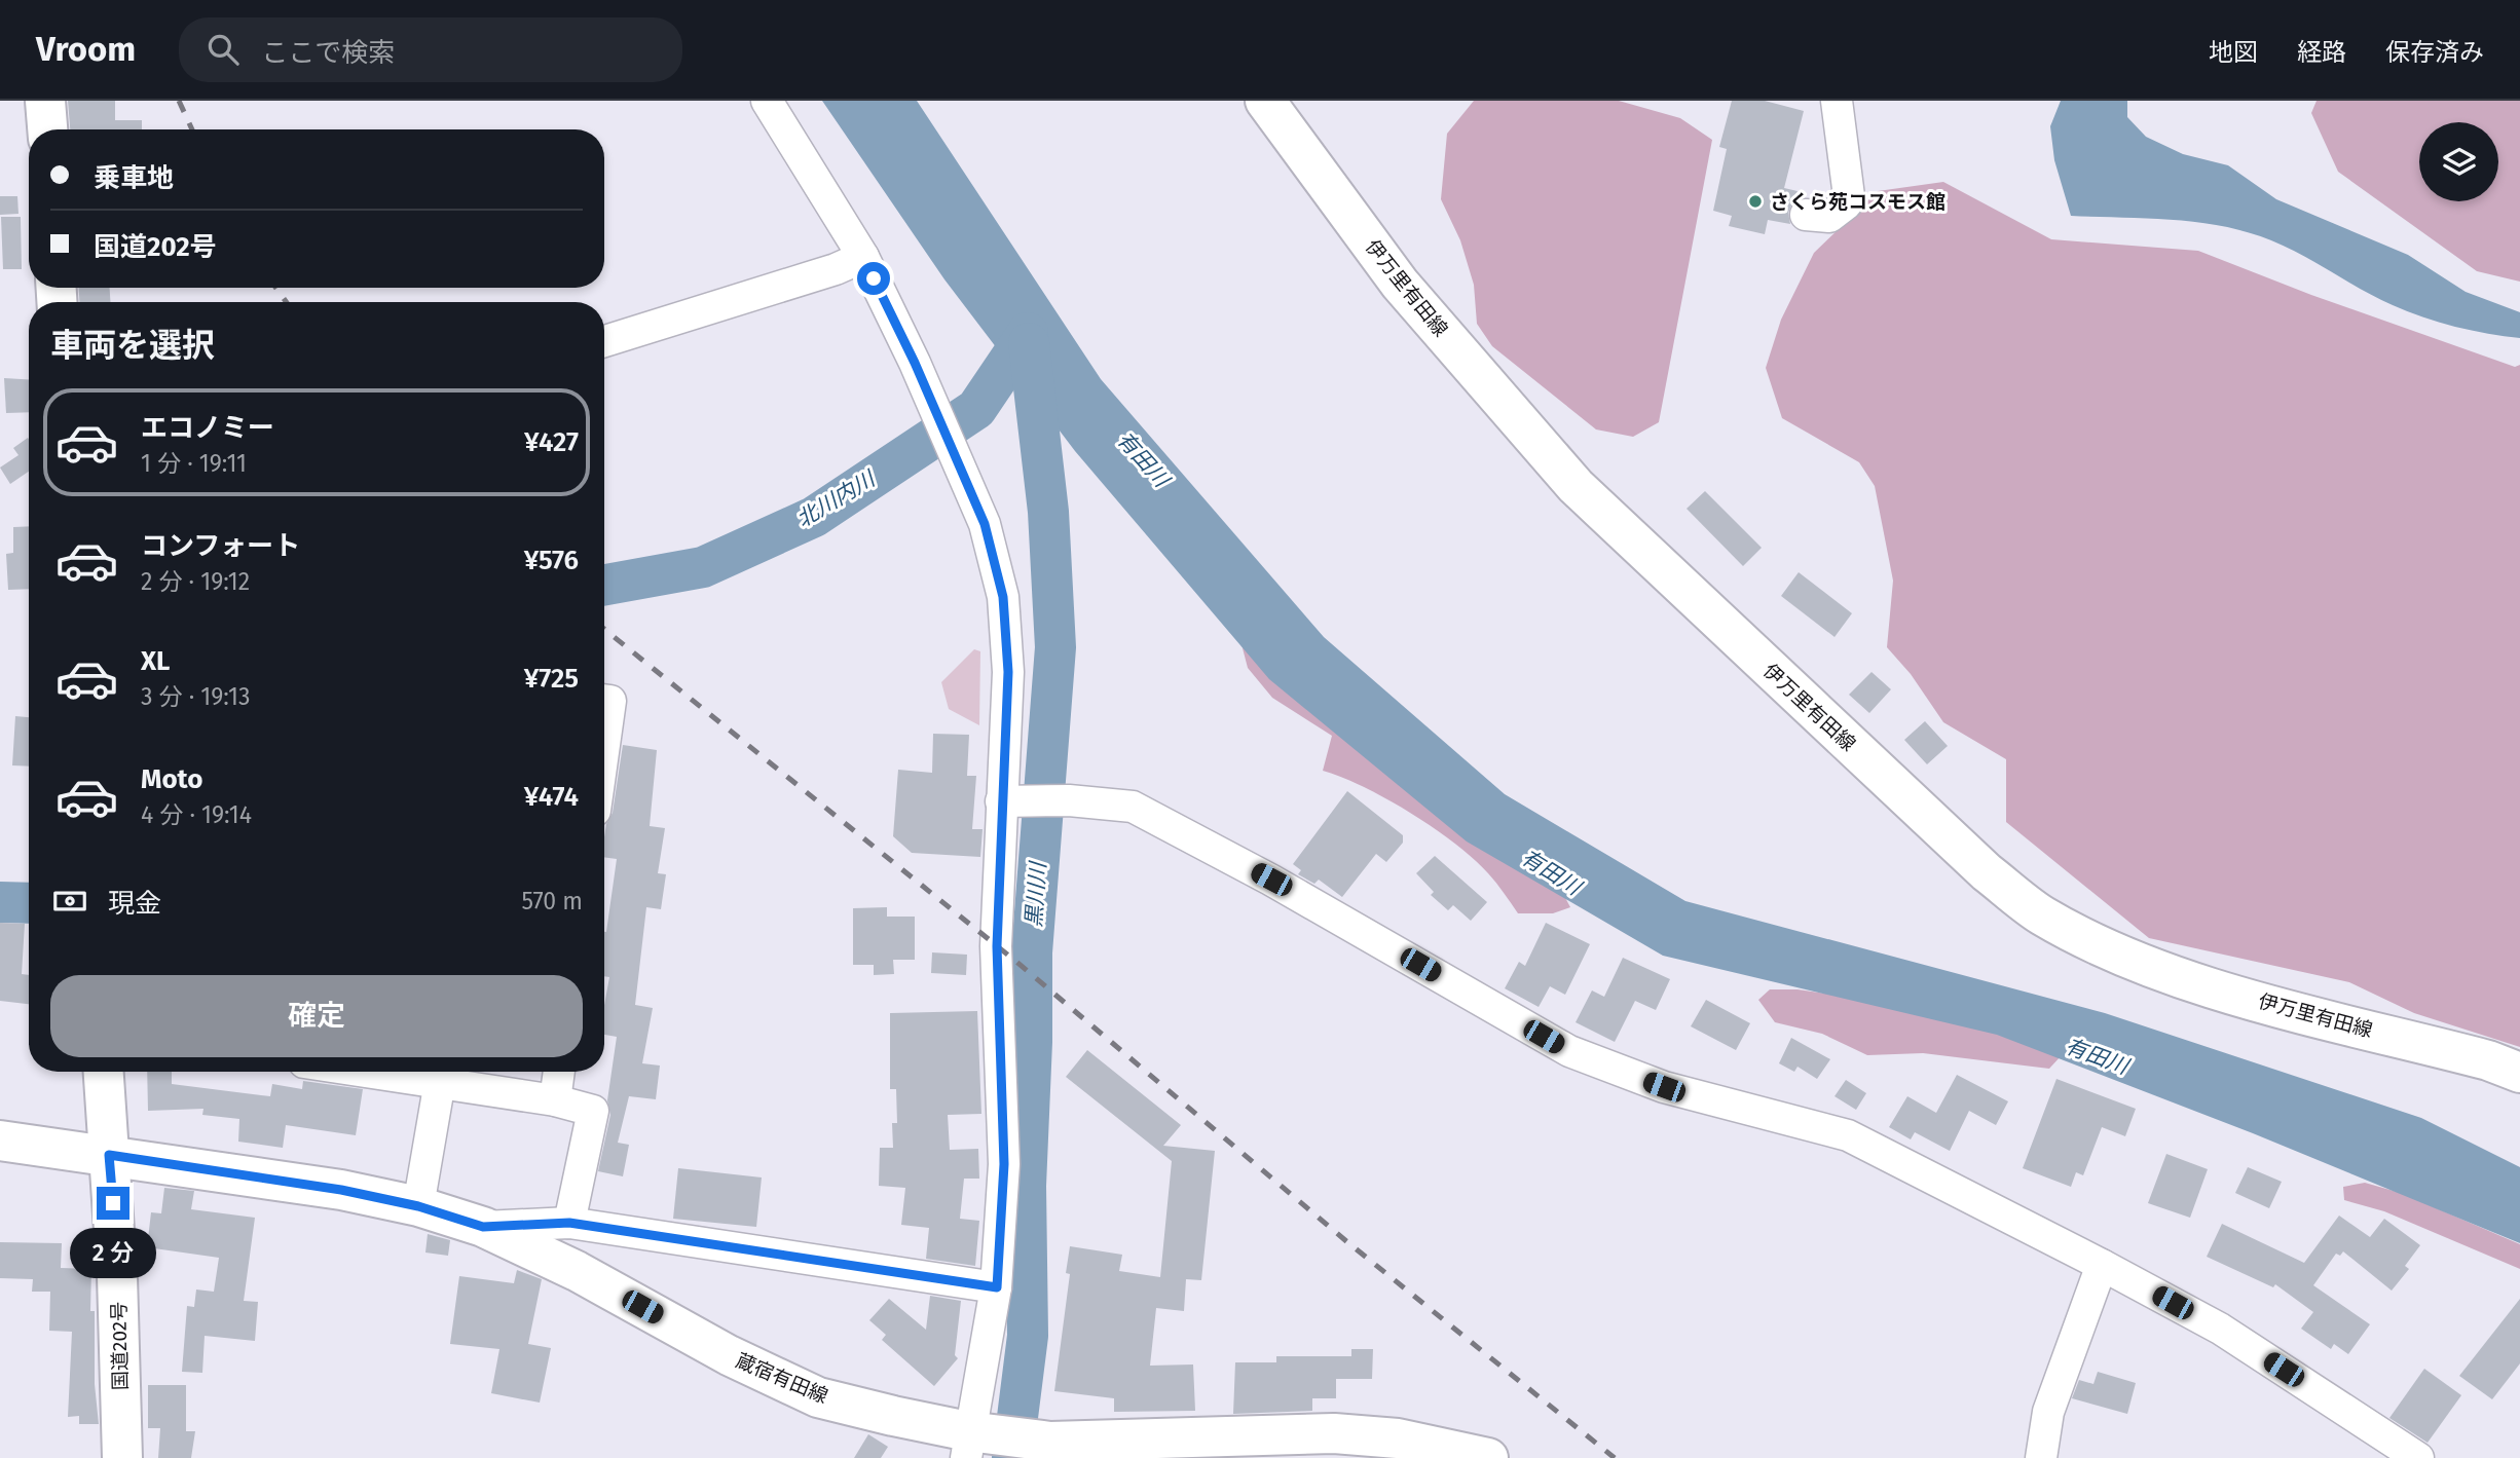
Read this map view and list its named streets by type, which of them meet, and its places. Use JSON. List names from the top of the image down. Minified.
{"streets":{"main road":["伊万里有田線","国道202号","蔵宿有田線"]},"crossings":[["国道202号","蔵宿有田線"]],"water":["有田川","北川内川","黒川川"],"places":["さくら苑コスモス館"],"page":{"header":"Vroom","search":"ここで検索","nav":["地図","経路","保存済み"],"banner":["乗車地","国道202号"],"heading":"車両を選択","list":[{"name":"エコノミー","note":"1 分 · 19:11","value":"¥427"},{"name":"コンフォート","note":"2 分 · 19:12","value":"¥576"},{"name":"XL","note":"3 分 · 19:13","value":"¥725"},{"name":"Moto","note":"4 分 · 19:14","value":"¥474"}],"pay":["現金","570 m"],"buttons":"確定","bubble":"2 分"}}
